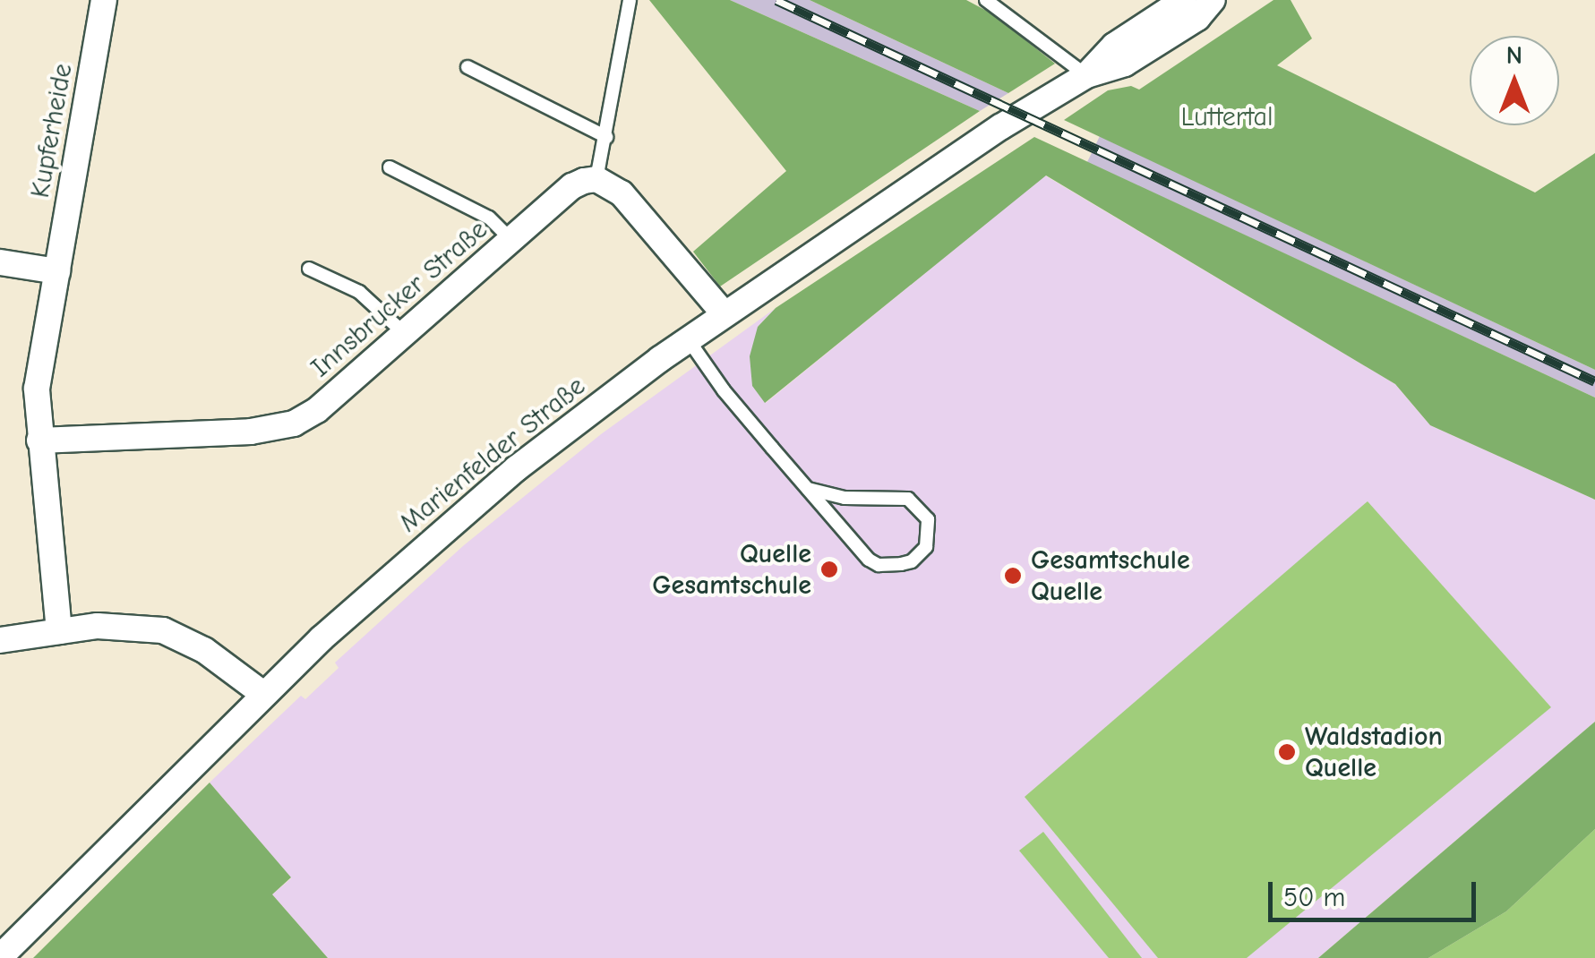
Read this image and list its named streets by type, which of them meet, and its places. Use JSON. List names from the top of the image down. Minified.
{"streets":{"street":["Kupferheide","Innsbrucker Straße","Marienfelder Straße"]},"crossings":[["Kupferheide","Innsbrucker Straße"]],"parks":["Luttertal"],"places":["Quelle Gesamtschule","Gesamtschule Quelle","Waldstadion Quelle"],"scale_bar":"50 m","north":"top"}
